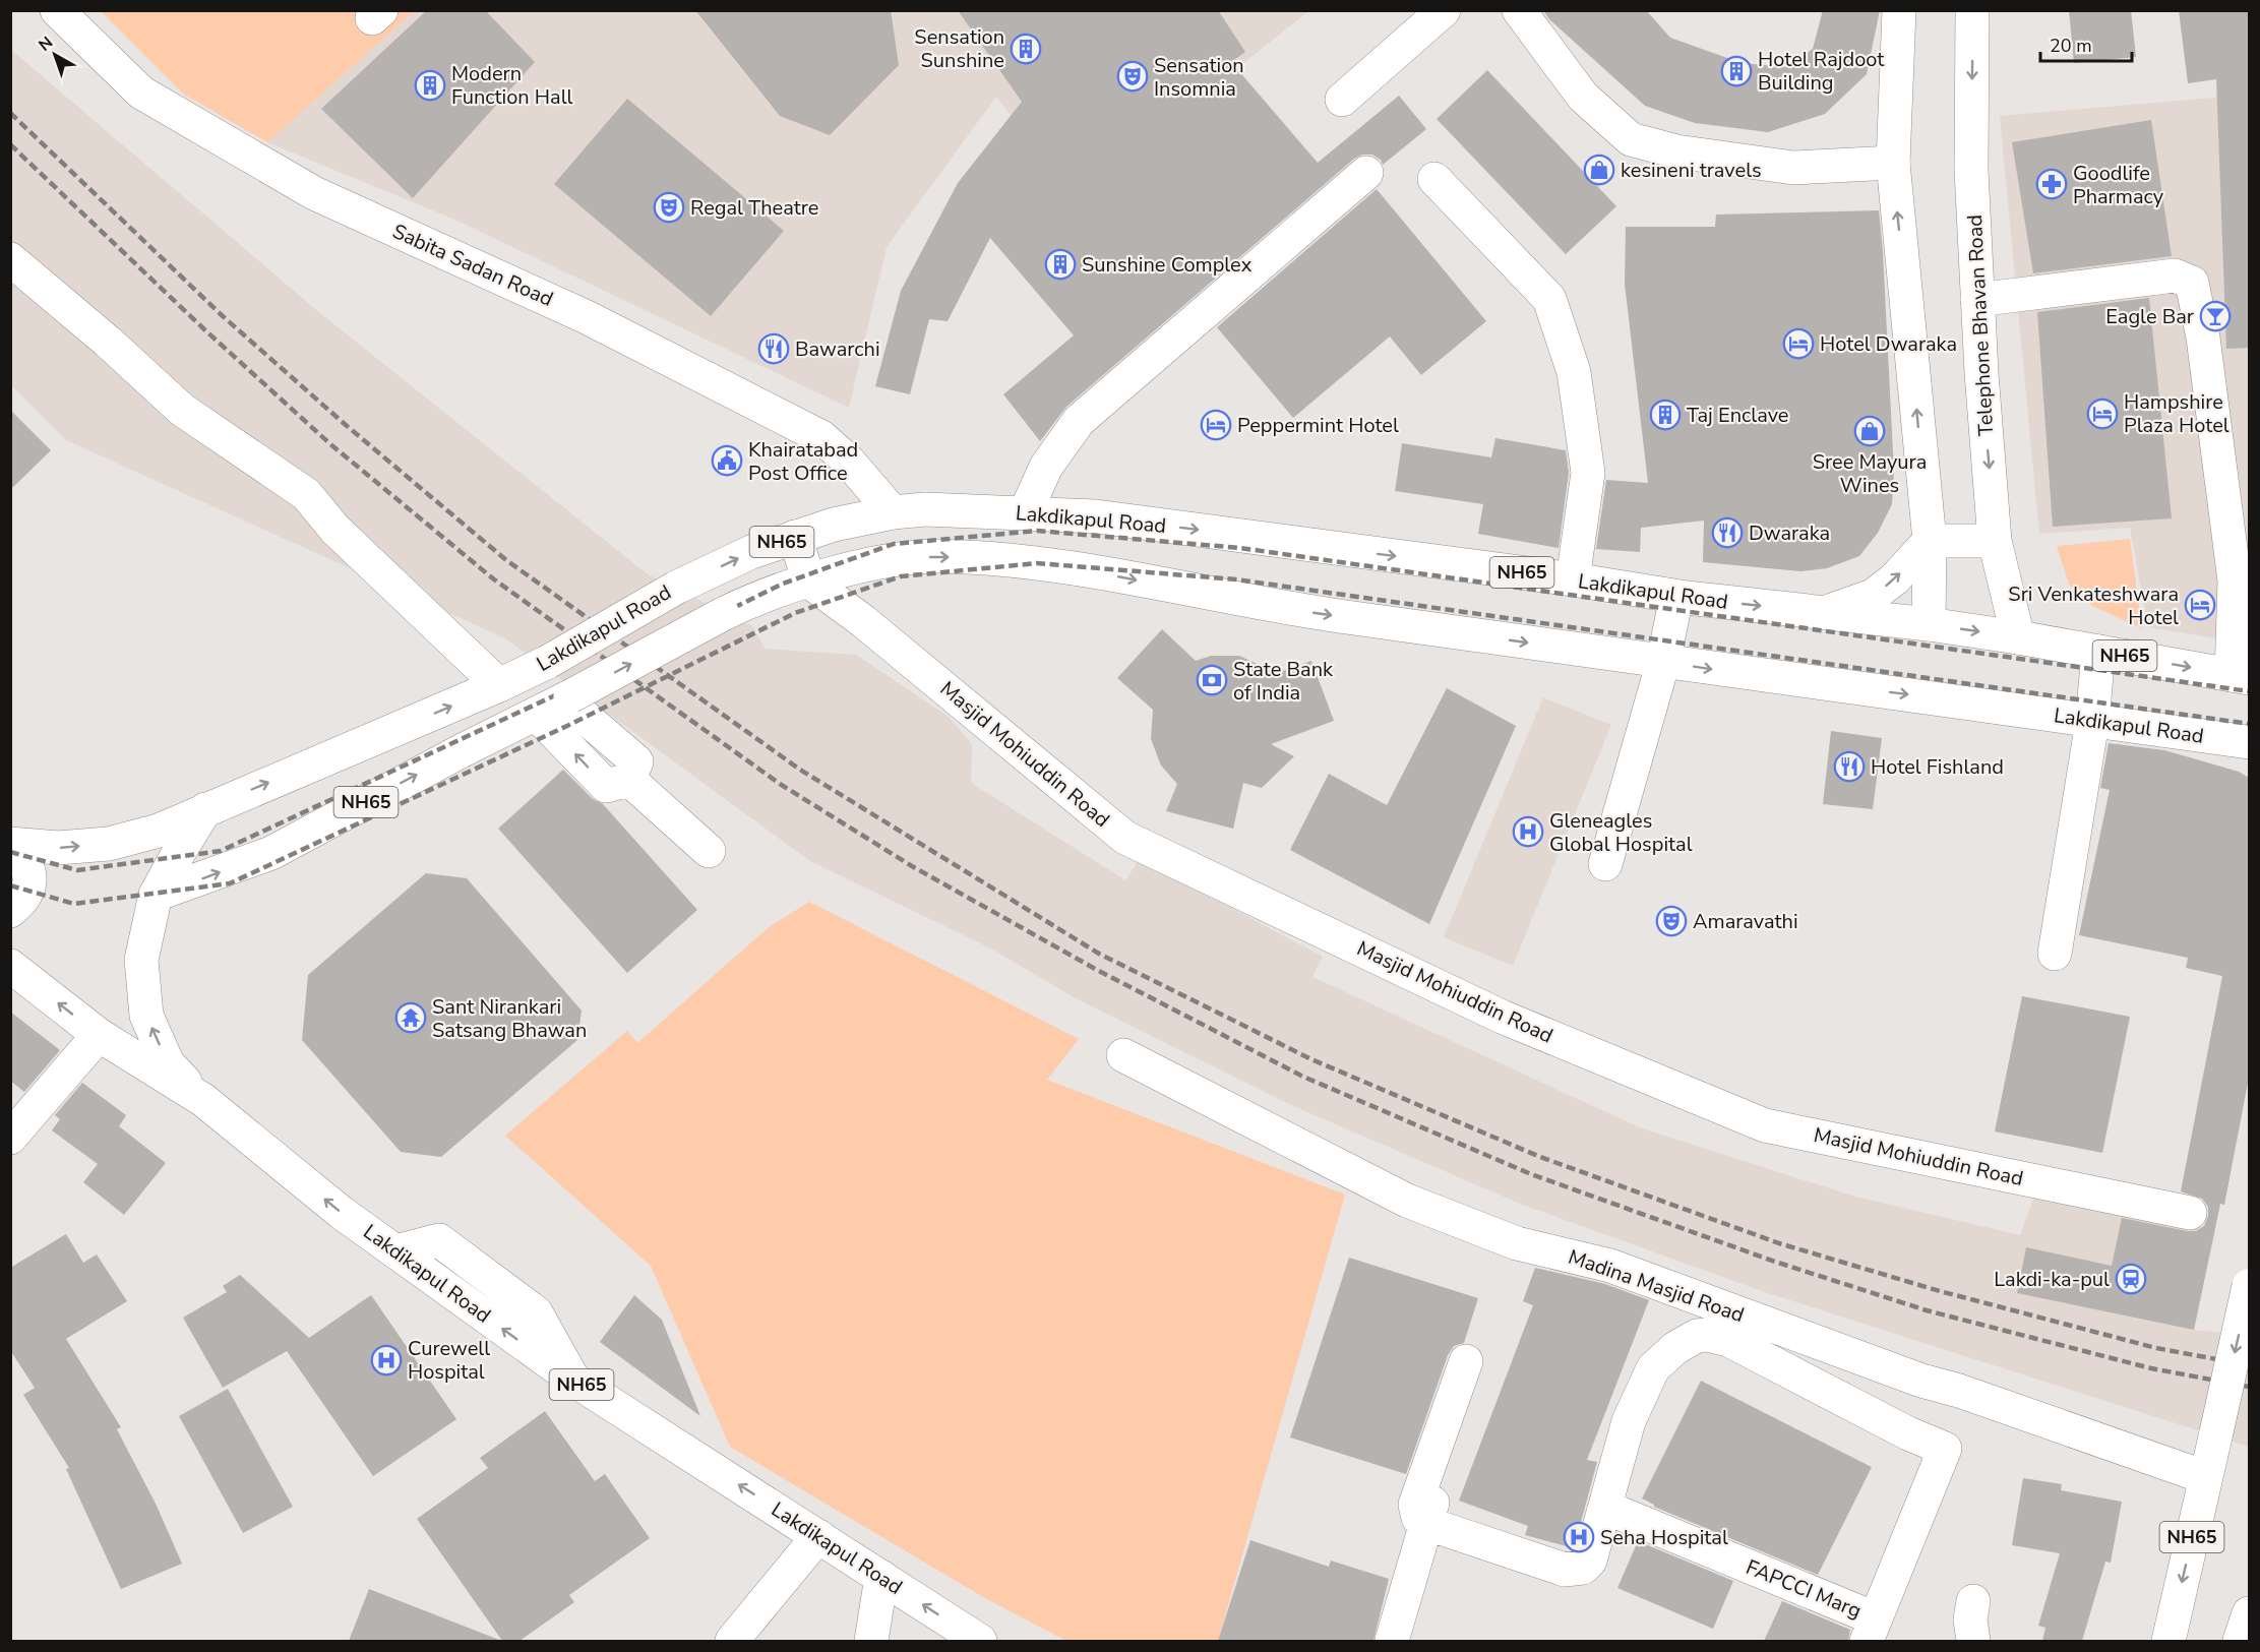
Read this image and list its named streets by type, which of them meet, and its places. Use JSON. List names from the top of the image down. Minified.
{"streets":{"main road":["Sabita Sadan Road","Telephone Bhavan Road","Lakdikapul Road","NH65","Masjid Mohiuddin Road","Madina Masjid Road","FAPCCI Marg"]},"crossings":[["Sabita Sadan Road","Lakdikapul Road"],["Telephone Bhavan Road","Lakdikapul Road"],["Lakdikapul Road","NH65"],["Lakdikapul Road","Masjid Mohiuddin Road"],["NH65","Madina Masjid Road"]],"places":{"building":["Sensation Sunshine","Hotel Rajdoot Building","Modern Function Hall","Sunshine Complex","Taj Enclave"],"theatre":["Sensation Insomnia","Regal Theatre","Amaravathi"],"shop":["kesineni travels","Sree Mayura Wines"],"pharmacy":["Goodlife Pharmacy"],"bar":["Eagle Bar"],"hotel":["Hotel Dwaraka","Hampshire Plaza Hotel","Peppermint Hotel","Sri Venkateshwara Hotel"],"restaurant":["Bawarchi","Dwaraka","Hotel Fishland"],"public building":["Khairatabad Post Office"],"bank":["State Bank of India"],"hospital":["Gleneagles Global Hospital","Curewell Hospital","Seha Hospital"],"temple":["Sant Nirankari Satsang Bhawan"],"station":["Lakdi-ka-pul"]},"scale_bar":"20 m","north":"top left"}
